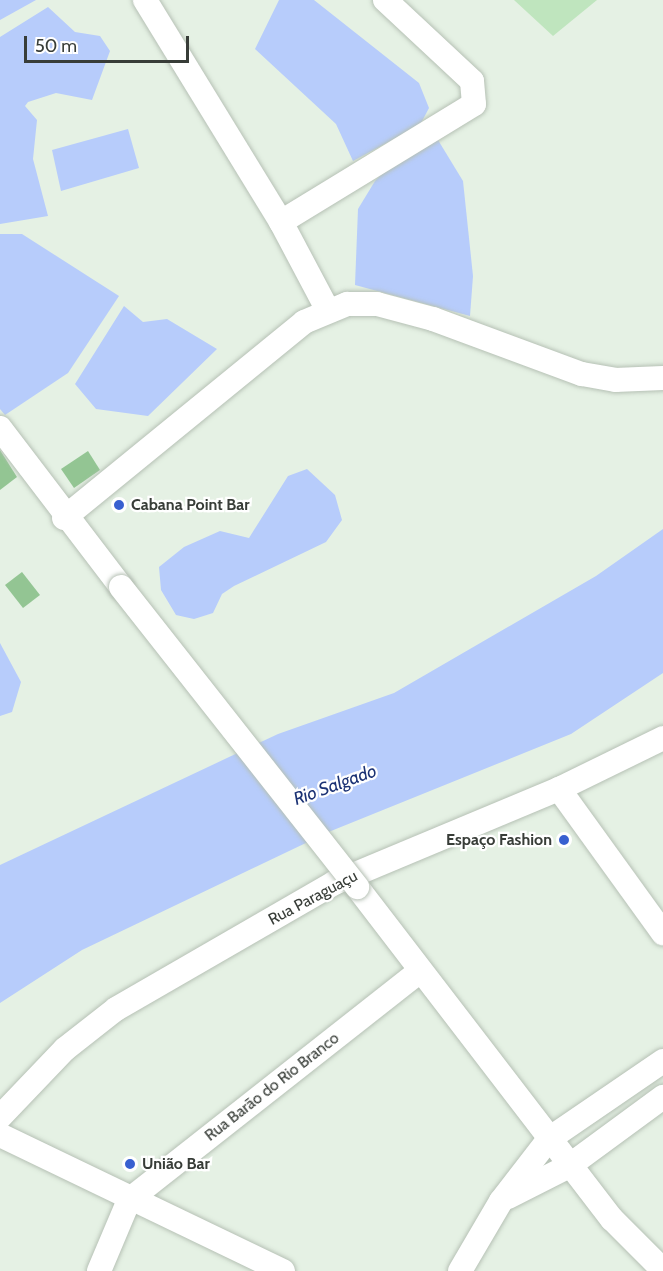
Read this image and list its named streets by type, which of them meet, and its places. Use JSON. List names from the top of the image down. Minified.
{"streets":{"street":["Rua Paraguaçu","Rua Barão do Rio Branco"]},"water":["Rio Salgado"],"places":["Cabana Point Bar","Espaço Fashion","União Bar"],"scale_bar":"50 m"}
